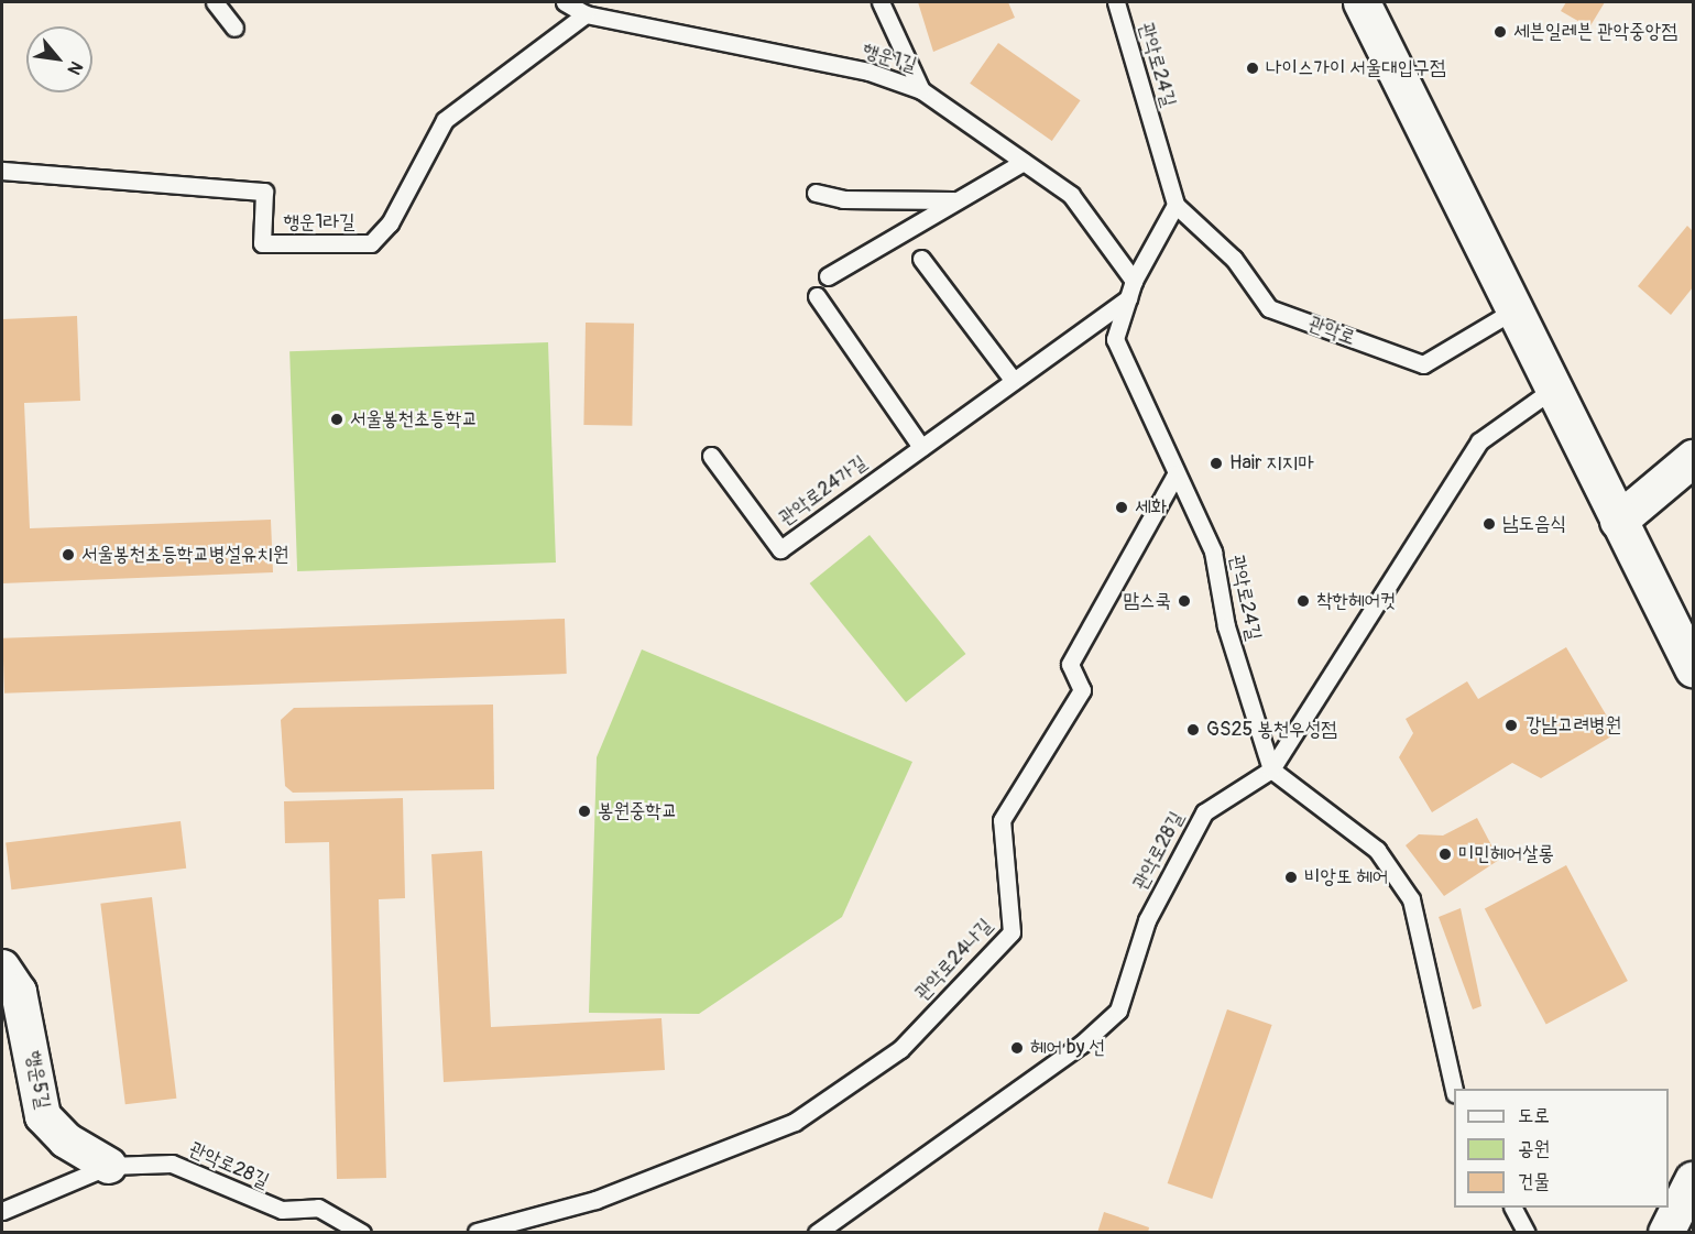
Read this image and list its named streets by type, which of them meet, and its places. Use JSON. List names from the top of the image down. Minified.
{"streets":{"street":["행운5길"],"lane":["행운1길","관악로24길","행운1라길","관악로","관악로24가길","관악로28길","관악로24나길"]},"crossings":[["행운1길","관악로24길"],["행운1길","행운1라길"],["관악로24길","관악로"],["관악로24길","관악로24가길"],["관악로24길","관악로28길"],["관악로24길","관악로24나길"],["관악로28길","행운5길"]],"places":["세븐일레븐 관악중앙점","나이스가이 서울대입구점","서울봉천초등학교","Hair 지지마","세화","남도음식","서울봉천초등학교병설유치원","맘스쿡","착한헤어컷","강남고려병원","GS25 봉천우성점","봉원중학교","미민헤어살롱","비앙또 헤어","헤어 by 선"],"legend":["도로","공원","건물"],"north":"bottom right"}
